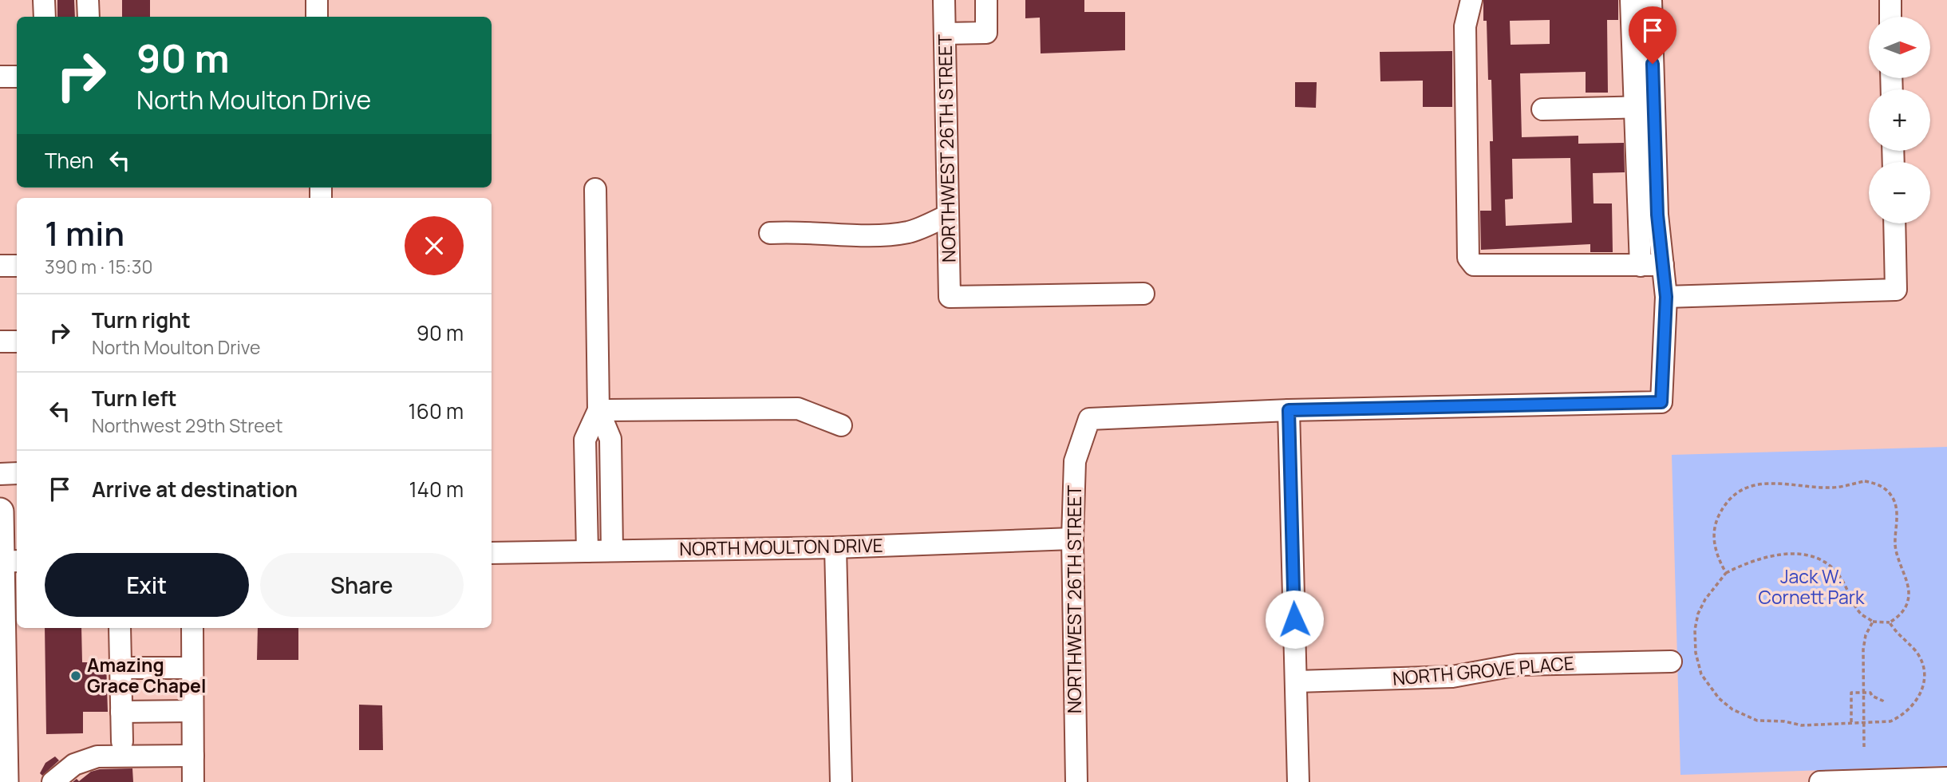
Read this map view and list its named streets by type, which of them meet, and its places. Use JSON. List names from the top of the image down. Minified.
{"streets":{"street":["NORTHWEST 26TH STREET","NORTH MOULTON DRIVE","NORTH GROVE PLACE"]},"crossings":[["NORTHWEST 26TH STREET","NORTH MOULTON DRIVE"]],"parks":["Jack W. Cornett Park"],"places":["Amazing Grace Chapel"],"north":"right","page":{"map_buttons":["+","−"],"turn":["90 m","North Moulton Drive"],"then":"Then","heading":["1 min","390 m · 15:30"],"list":[{"name":"Turn right","note":"North Moulton Drive","value":"90 m"},{"name":"Turn left","note":"Northwest 29th Street","value":"160 m"},{"name":"Arrive at destination","value":"140 m"}],"buttons":["Exit","Share"]}}
